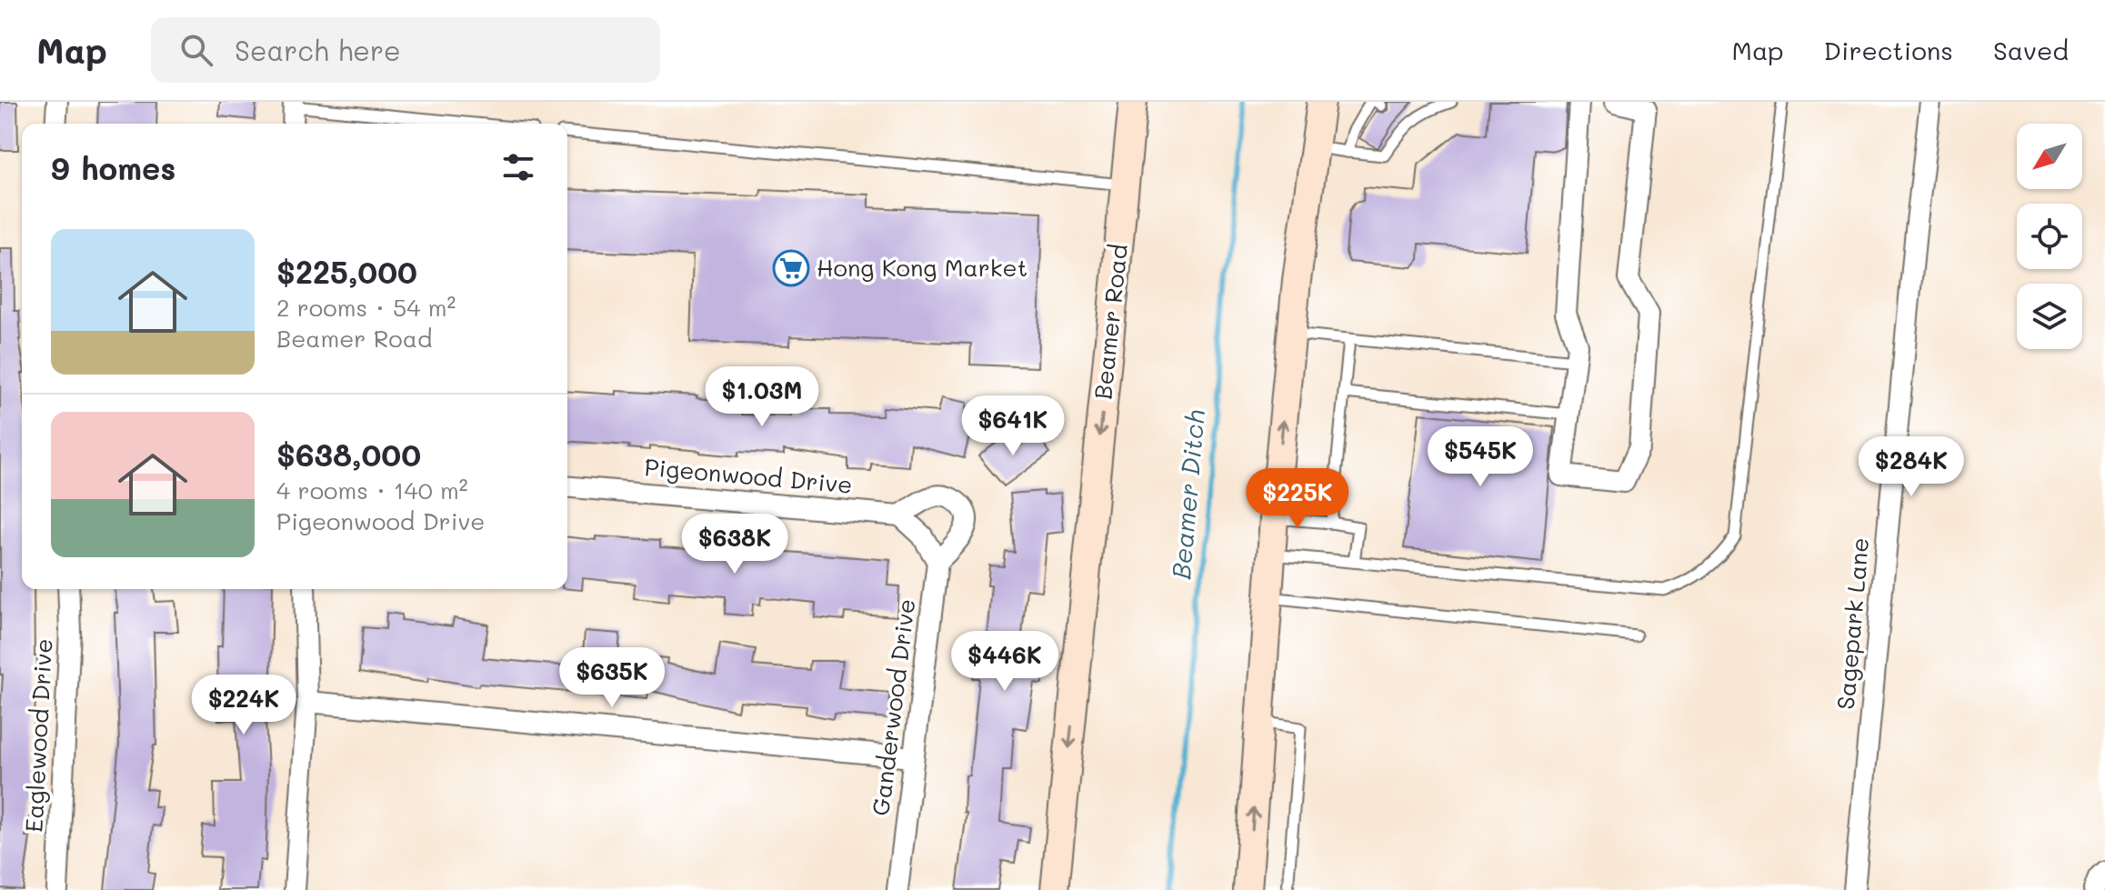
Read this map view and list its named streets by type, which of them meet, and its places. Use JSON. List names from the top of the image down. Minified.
{"streets":{"main road":["Beamer Road"],"street":["Pigeonwood Drive","Sagepark Lane","Ganderwood Drive","Eaglewood Drive"]},"water":["Beamer Ditch"],"places":{"supermarket":["Hong Kong Market"]},"north":"bottom left","page":{"header":"Map","search":"Search here","nav":["Map","Directions","Saved"],"heading":"9 homes","list":[{"name":"$225,000","note":"2 rooms · 54 m² · Beamer Road"},{"name":"$638,000","note":"4 rooms · 140 m² · Pigeonwood Drive"}],"price":["$1.03M","$641K","$545K","$284K","$225K","$638K","$446K","$635K","$224K"]}}
